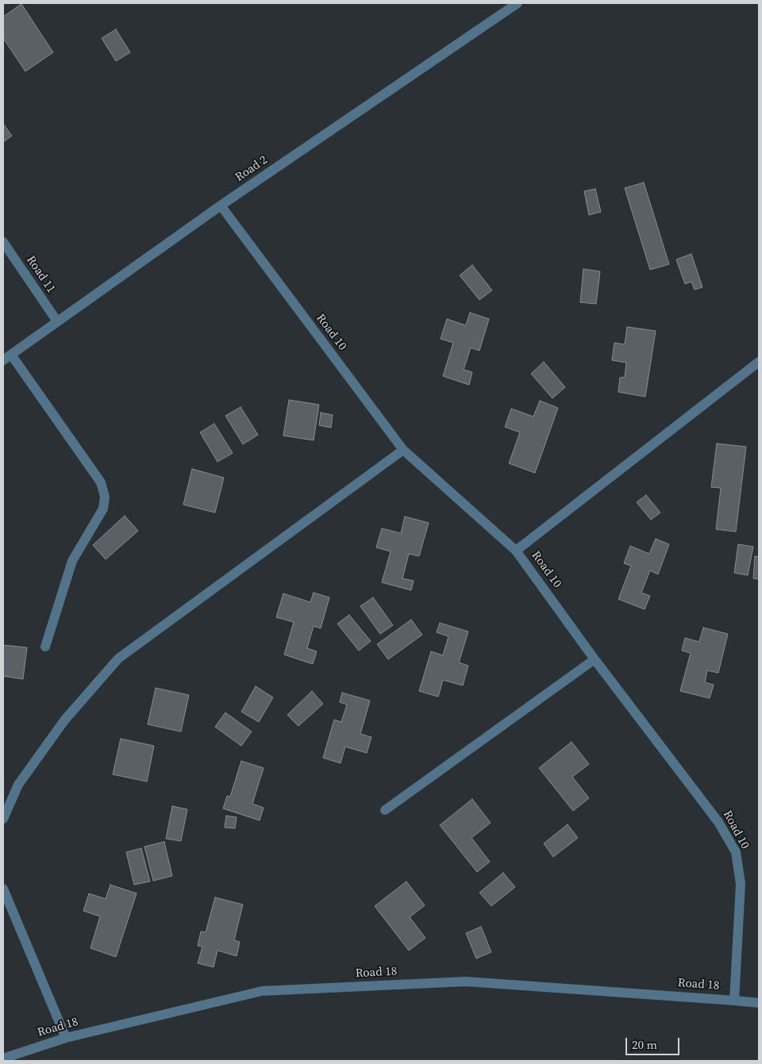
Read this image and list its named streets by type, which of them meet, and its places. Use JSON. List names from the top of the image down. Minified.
{"streets":{"street":["Road 2","Road 11","Road 10","Road 18"]},"crossings":[["Road 2","Road 11"],["Road 2","Road 10"],["Road 10","Road 18"]],"scale_bar":"20 m"}
